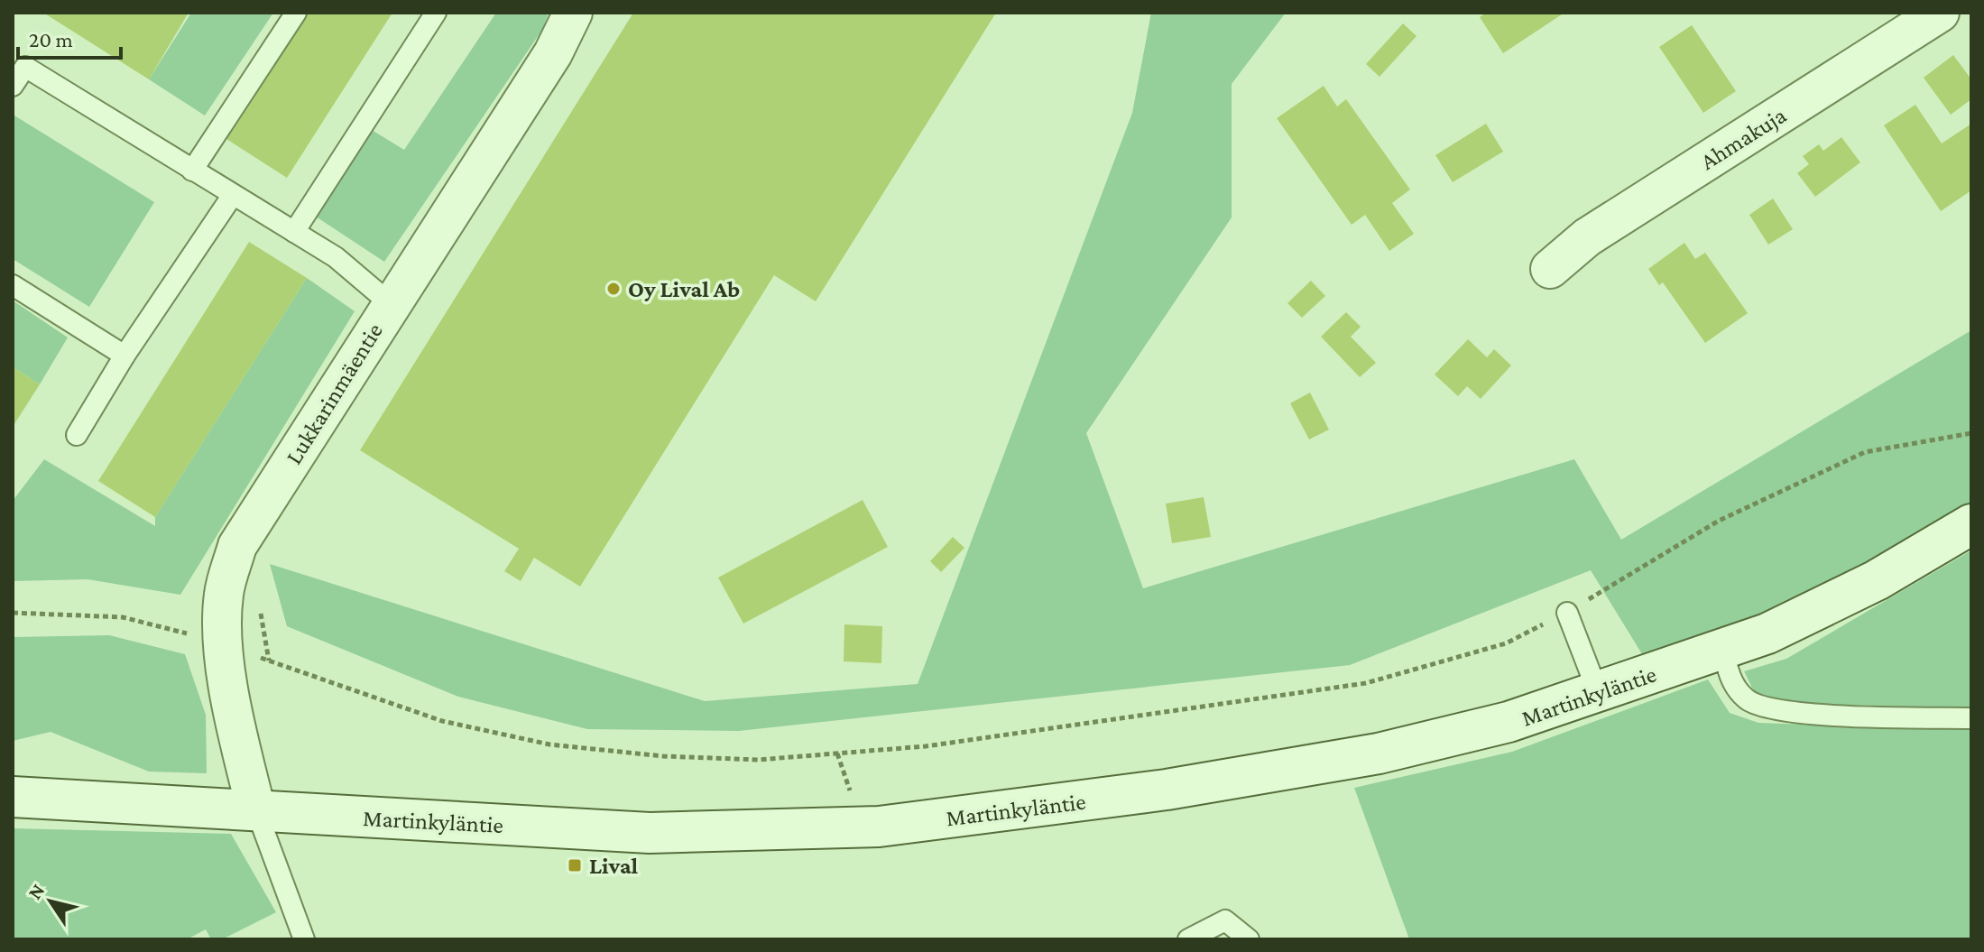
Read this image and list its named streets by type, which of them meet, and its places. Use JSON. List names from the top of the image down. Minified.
{"streets":{"street":["Ahmakuja","Lukkarinmäentie","Martinkyläntie"]},"crossings":[["Lukkarinmäentie","Martinkyläntie"]],"places":{"other":["Oy Lival Ab"],"transit":["Lival"]},"scale_bar":"20 m","north":"top left"}
